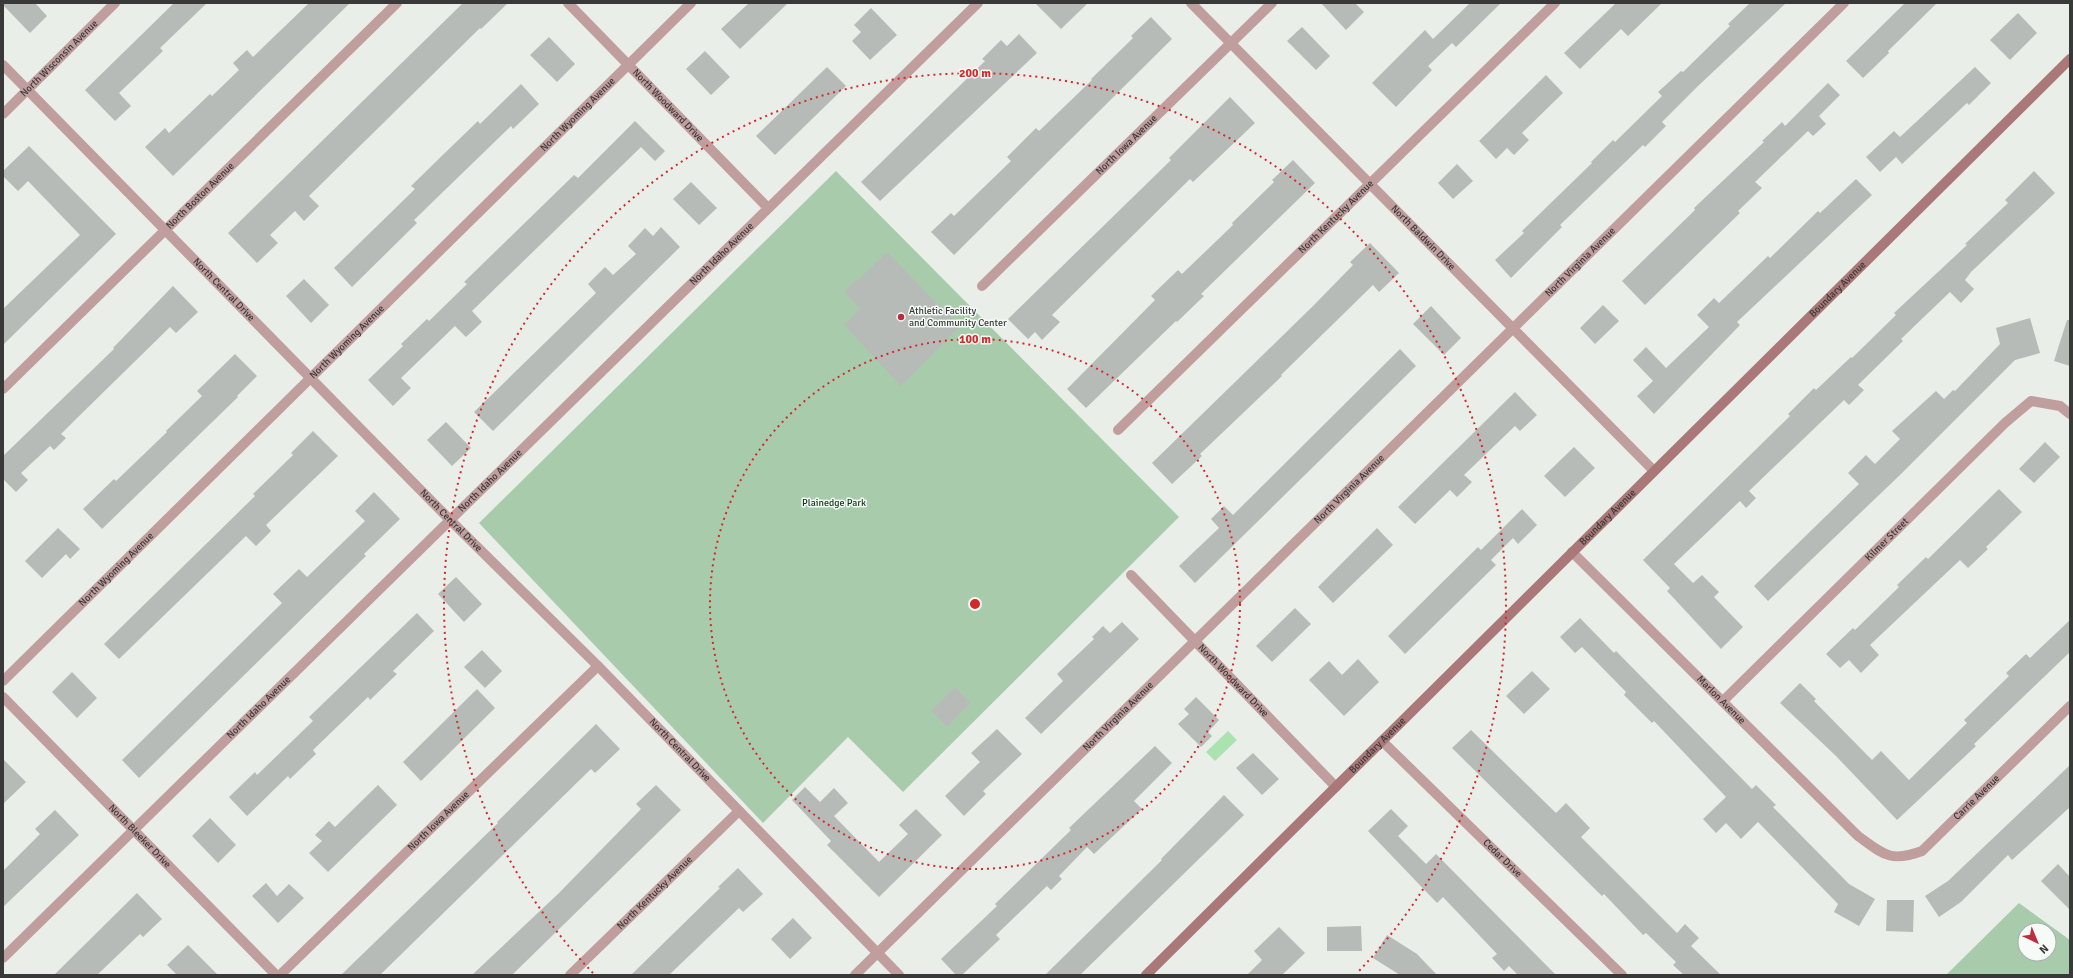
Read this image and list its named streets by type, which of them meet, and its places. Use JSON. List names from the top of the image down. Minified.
{"streets":{"main road":["Boundary Avenue"],"street":["North Wisconsin Avenue","North Woodward Drive","North Wyoming Avenue","North Iowa Avenue","North Boston Avenue","North Kentucky Avenue","North Baldwin Drive","North Idaho Avenue","North Virginia Avenue","North Central Drive","Kilmer Street","Marlon Avenue","Carrie Avenue","North Bleeker Drive","Cedar Drive"]},"crossings":[["North Wisconsin Avenue","North Central Drive"],["North Woodward Drive","North Wyoming Avenue"],["North Woodward Drive","North Idaho Avenue"],["North Woodward Drive","North Virginia Avenue"],["North Woodward Drive","Boundary Avenue"],["North Wyoming Avenue","North Central Drive"],["North Iowa Avenue","North Baldwin Drive"],["North Iowa Avenue","North Central Drive"],["North Boston Avenue","North Central Drive"],["North Kentucky Avenue","North Baldwin Drive"],["North Kentucky Avenue","North Central Drive"],["North Baldwin Drive","North Virginia Avenue"],["North Baldwin Drive","Boundary Avenue"],["North Idaho Avenue","North Central Drive"],["North Idaho Avenue","North Bleeker Drive"],["North Virginia Avenue","North Central Drive"],["Boundary Avenue","Marlon Avenue"],["Boundary Avenue","Cedar Drive"],["Kilmer Street","Marlon Avenue"],["Marlon Avenue","Carrie Avenue"]],"parks":["Plainedge Park"],"places":["Athletic Facility and Community Center"],"north":"bottom right","rings":["200 m","100 m"]}
